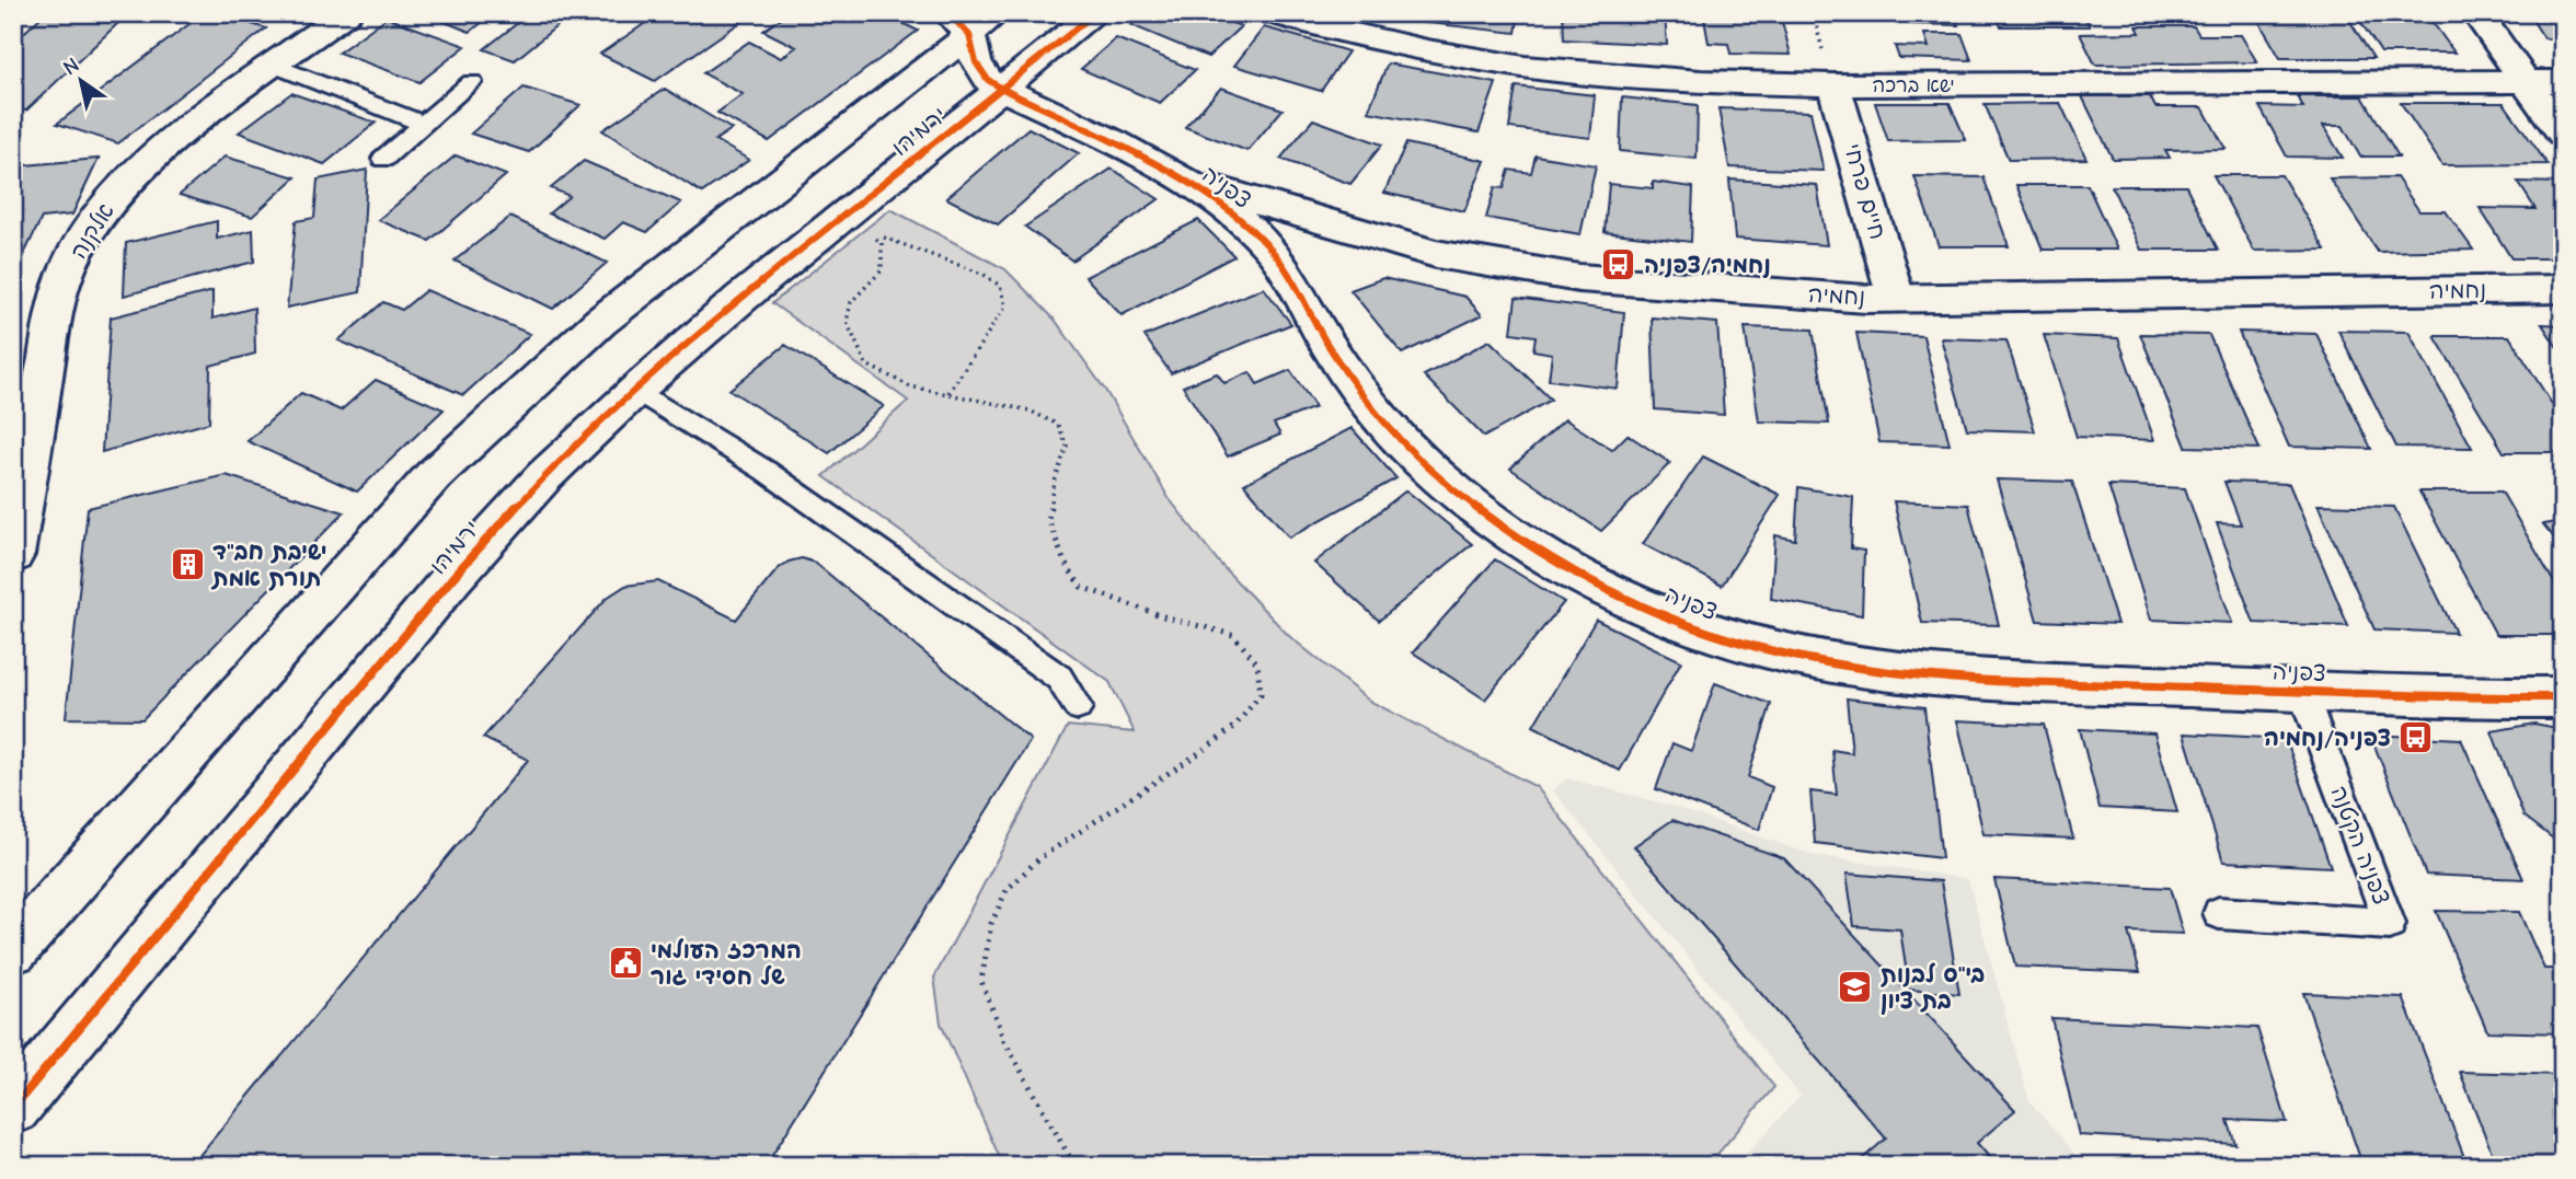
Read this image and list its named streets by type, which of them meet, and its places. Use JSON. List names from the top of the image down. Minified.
{"streets":{"street":["ישא ברכה","ירמיהו","צפניה","חיים פרחי","אלקנה","נחמיה"],"lane":["צפניה הקטנה"]},"crossings":[["ישא ברכה","חיים פרחי"],["ירמיהו","צפניה"],["צפניה","נחמיה"],["צפניה","צפניה הקטנה"],["חיים פרחי","נחמיה"]],"places":{"bus stop":["נחמיה/צפניה","צפניה/נחמיה"],"building":["ישיבת חב\"ד תורת אמת"],"public building":["המרכז העולמי של חסידי גור"],"school or university":["בי\"ס לבנות בת ציון"]},"north":"top left"}
